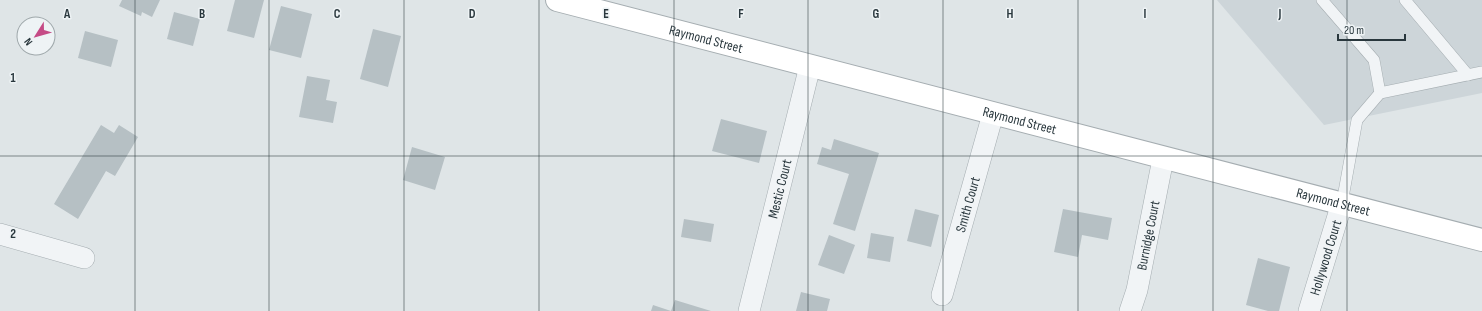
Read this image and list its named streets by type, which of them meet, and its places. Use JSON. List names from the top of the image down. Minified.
{"streets":{"street":["Raymond Street","Mestic Court","Smith Court","Burnidge Court","Hollywood Court"]},"crossings":[["Raymond Street","Mestic Court"],["Raymond Street","Smith Court"],["Raymond Street","Burnidge Court"],["Raymond Street","Hollywood Court"]],"scale_bar":"20 m","north":"bottom left","grid":{"columns":["A","B","C","D","E","F","G","H","I","J"],"rows":["1","2"]}}
